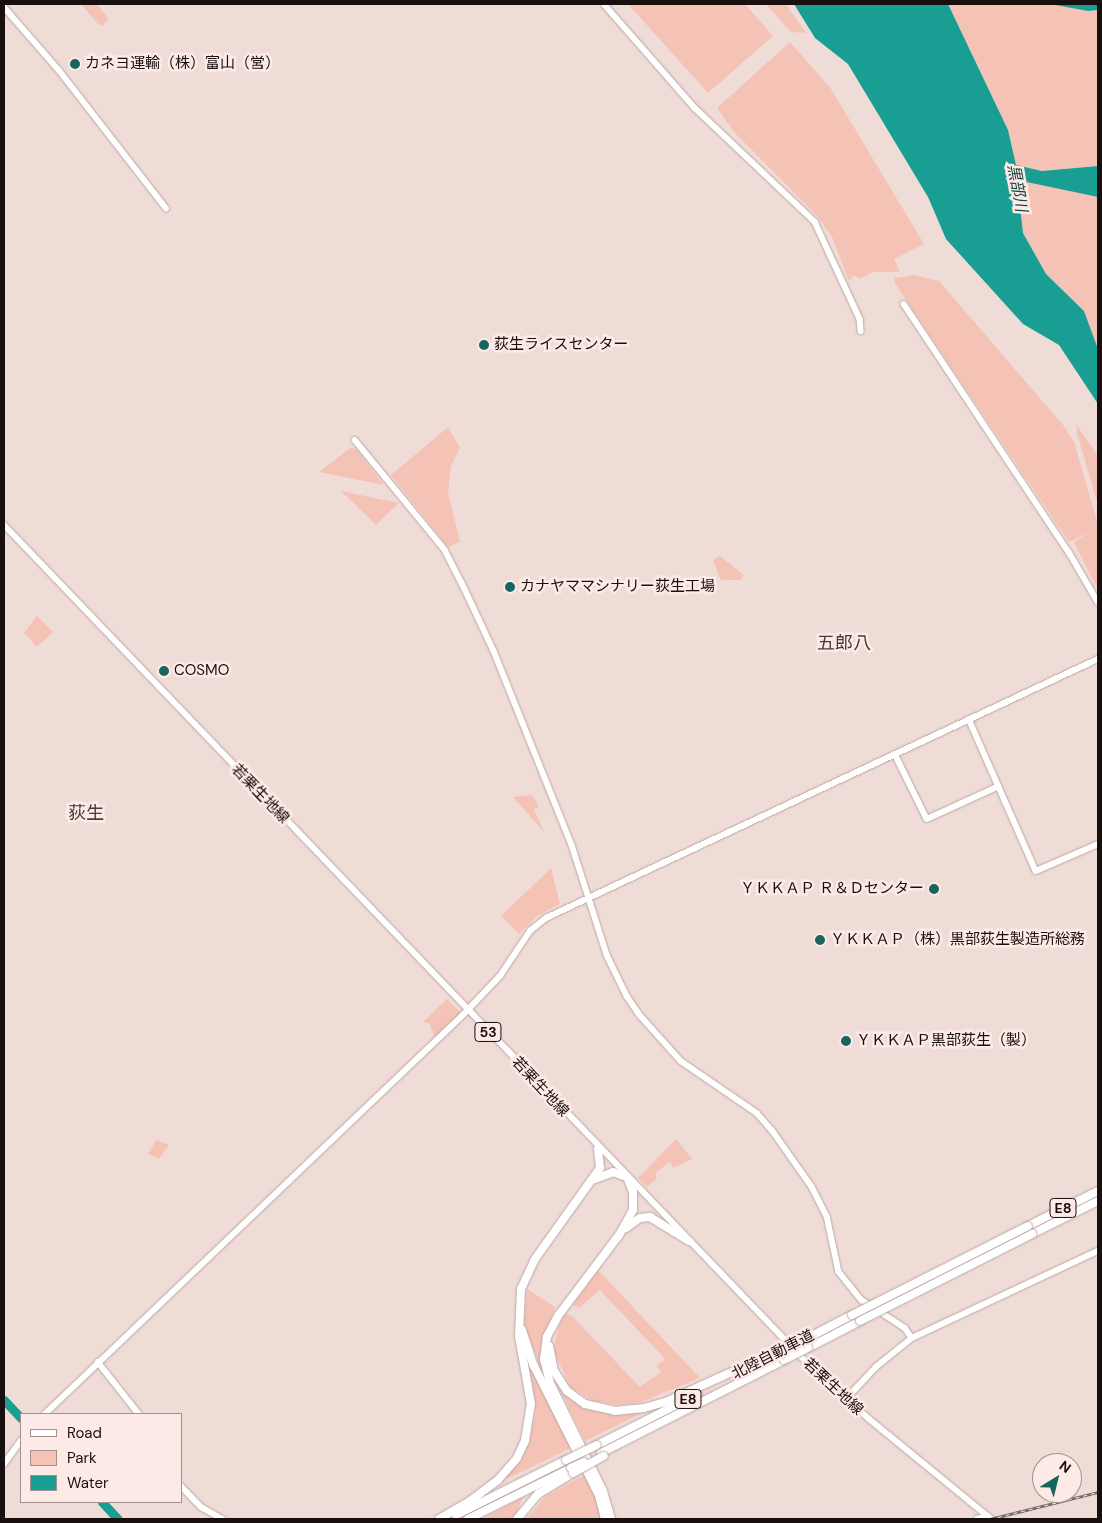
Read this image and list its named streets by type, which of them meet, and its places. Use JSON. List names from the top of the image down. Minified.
{"streets":{"highway":["E8","北陸自動車道"],"main road":["若栗生地線","53"]},"districts":["五郎八","荻生"],"water":["黒部川"],"places":["カネヨ運輸（株）富山（営）","荻生ライスセンター","カナヤママシナリー荻生工場","COSMO","ＹＫＫＡＰ Ｒ＆Ｄセンター","ＹＫＫＡＰ（株）黒部荻生製造所総務","ＹＫＫＡＰ黒部荻生（製）"],"legend":["Road","Park","Water"],"north":"top right"}
